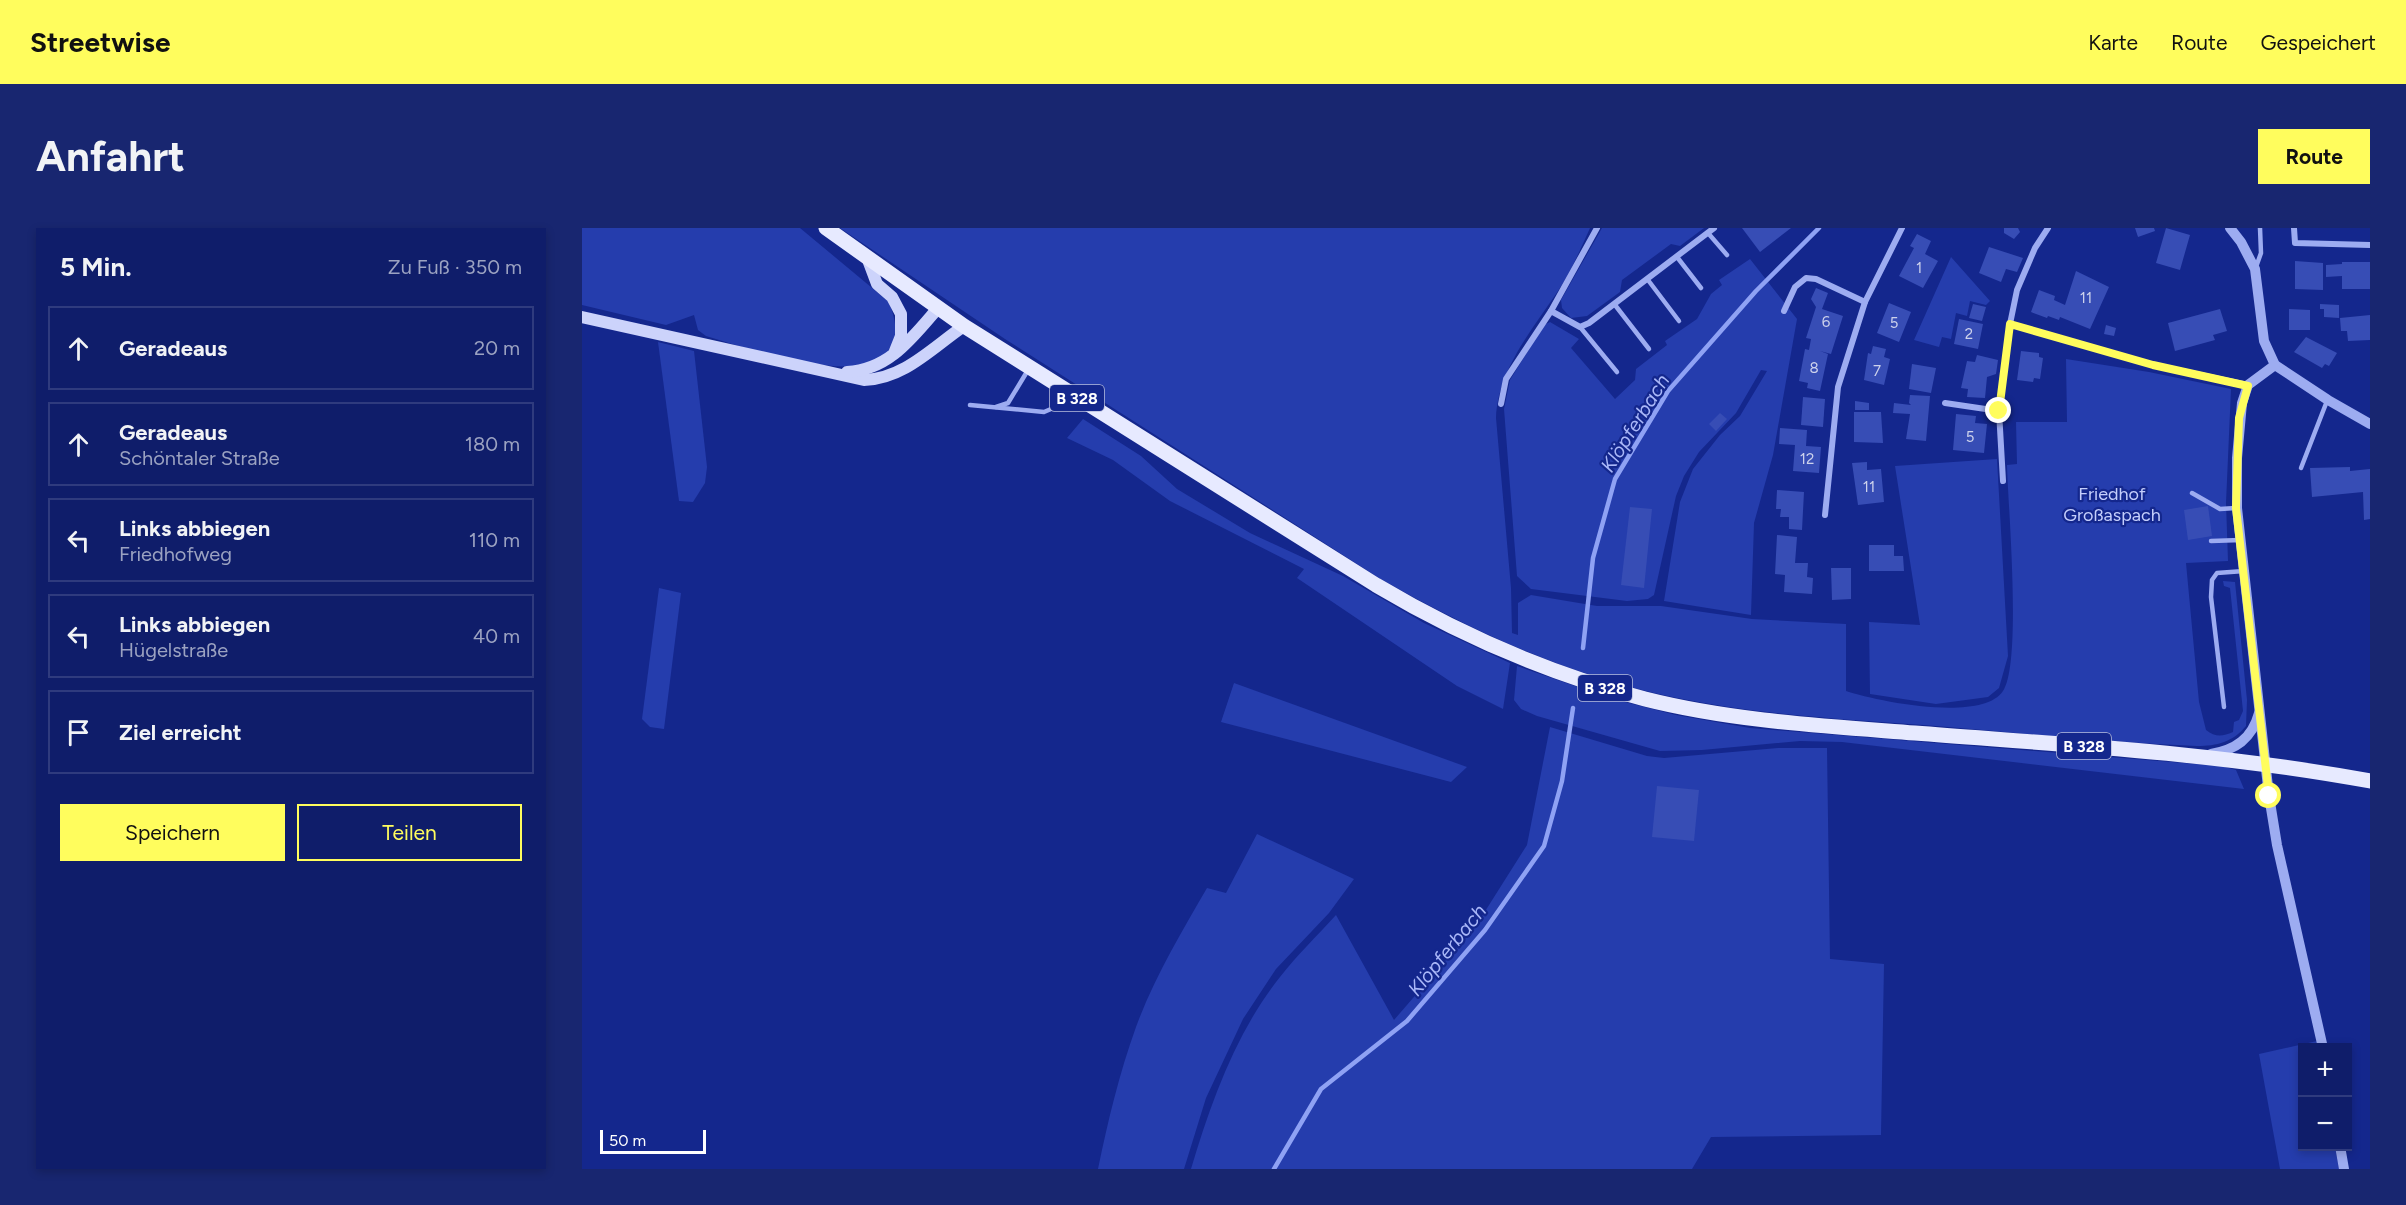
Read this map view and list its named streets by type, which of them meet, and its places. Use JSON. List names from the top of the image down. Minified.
{"streets":{"main road":["B 328"]},"water":["Klöpferbach"],"parks":["Friedhof Großaspach"],"house_numbers":["1","11","6","5","2","8","7","5","12","11"],"scale_bar":"50 m","page":{"header":"Streetwise","nav":["Karte","Route","Gespeichert"],"buttons":["Route",["Speichern","Teilen"]],"title":"Anfahrt","heading":["5 Min.","Zu Fuß · 350 m"],"list":[["Geradeaus","20 m"],["Geradeaus","Schöntaler Straße","180 m"],["Links abbiegen","Friedhofweg","110 m"],["Links abbiegen","Hügelstraße","40 m"],"Ziel erreicht"],"map_buttons":["+","−"],"scale":"50 m"}}
